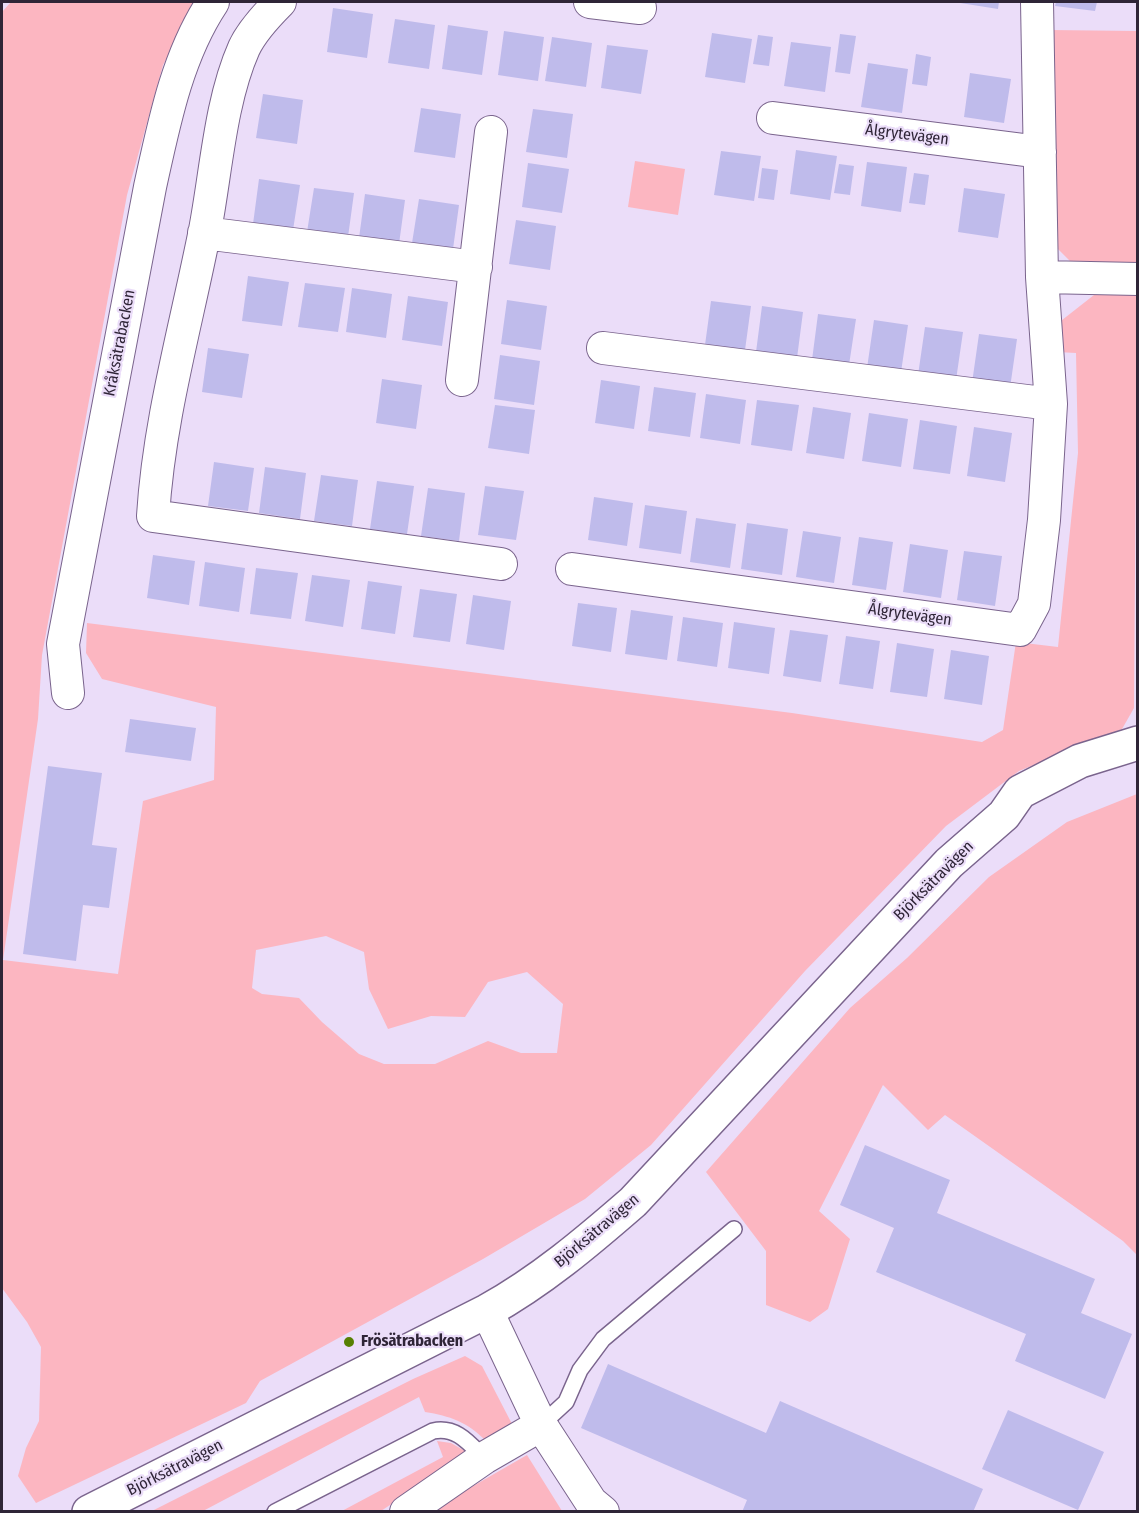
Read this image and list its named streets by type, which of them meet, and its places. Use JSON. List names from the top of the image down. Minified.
{"streets":{"street":["Ålgrytevägen","Kråksätrabacken","Björksätravägen"]},"places":["Frösätrabacken"]}
